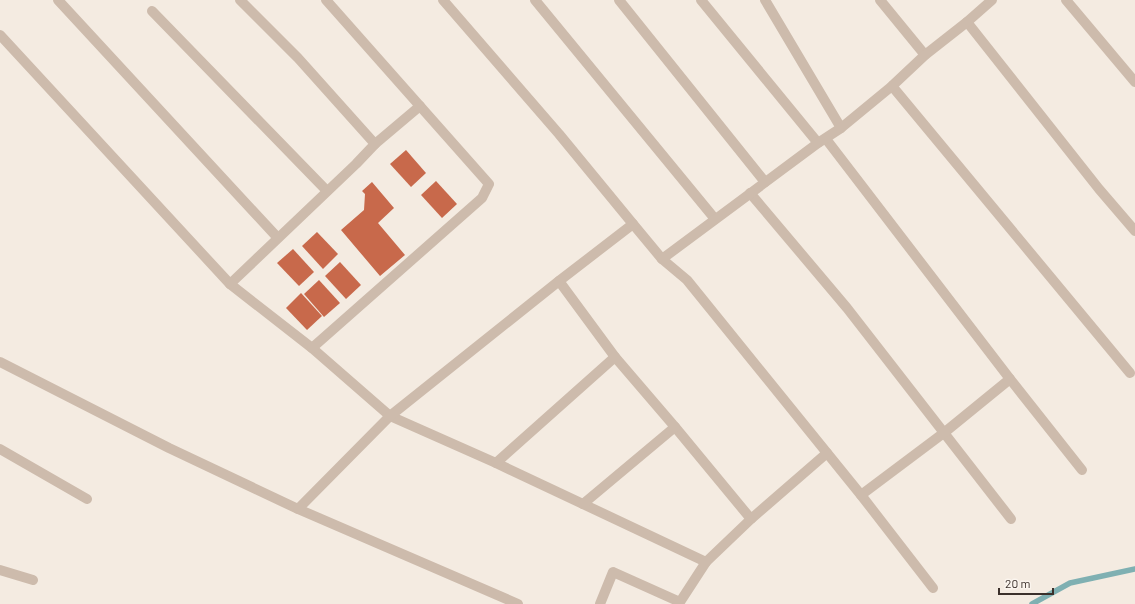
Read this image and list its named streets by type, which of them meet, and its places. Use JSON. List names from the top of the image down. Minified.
{"scale_bar":"20 m"}
